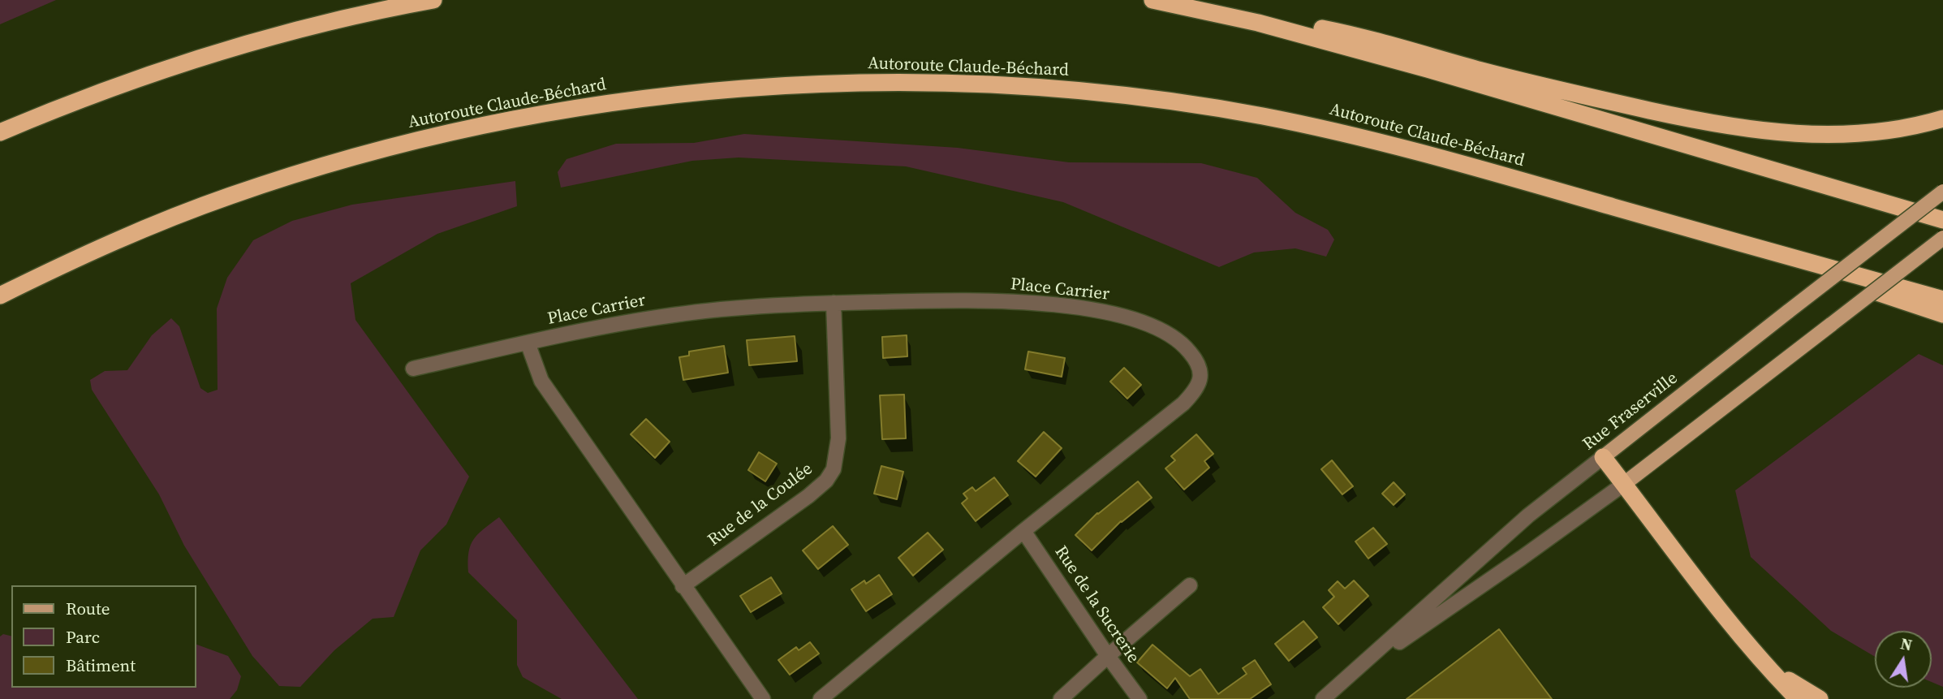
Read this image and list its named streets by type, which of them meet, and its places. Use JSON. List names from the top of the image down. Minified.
{"streets":{"highway":["Autoroute Claude-Béchard"],"main road":["Rue Fraserville"],"street":["Place Carrier","Rue de la Coulée","Rue de la Sucrerie"]},"crossings":[["Place Carrier","Rue de la Coulée"],["Place Carrier","Rue de la Sucrerie"]],"legend":["Route","Parc","Bâtiment"],"north":"top"}
